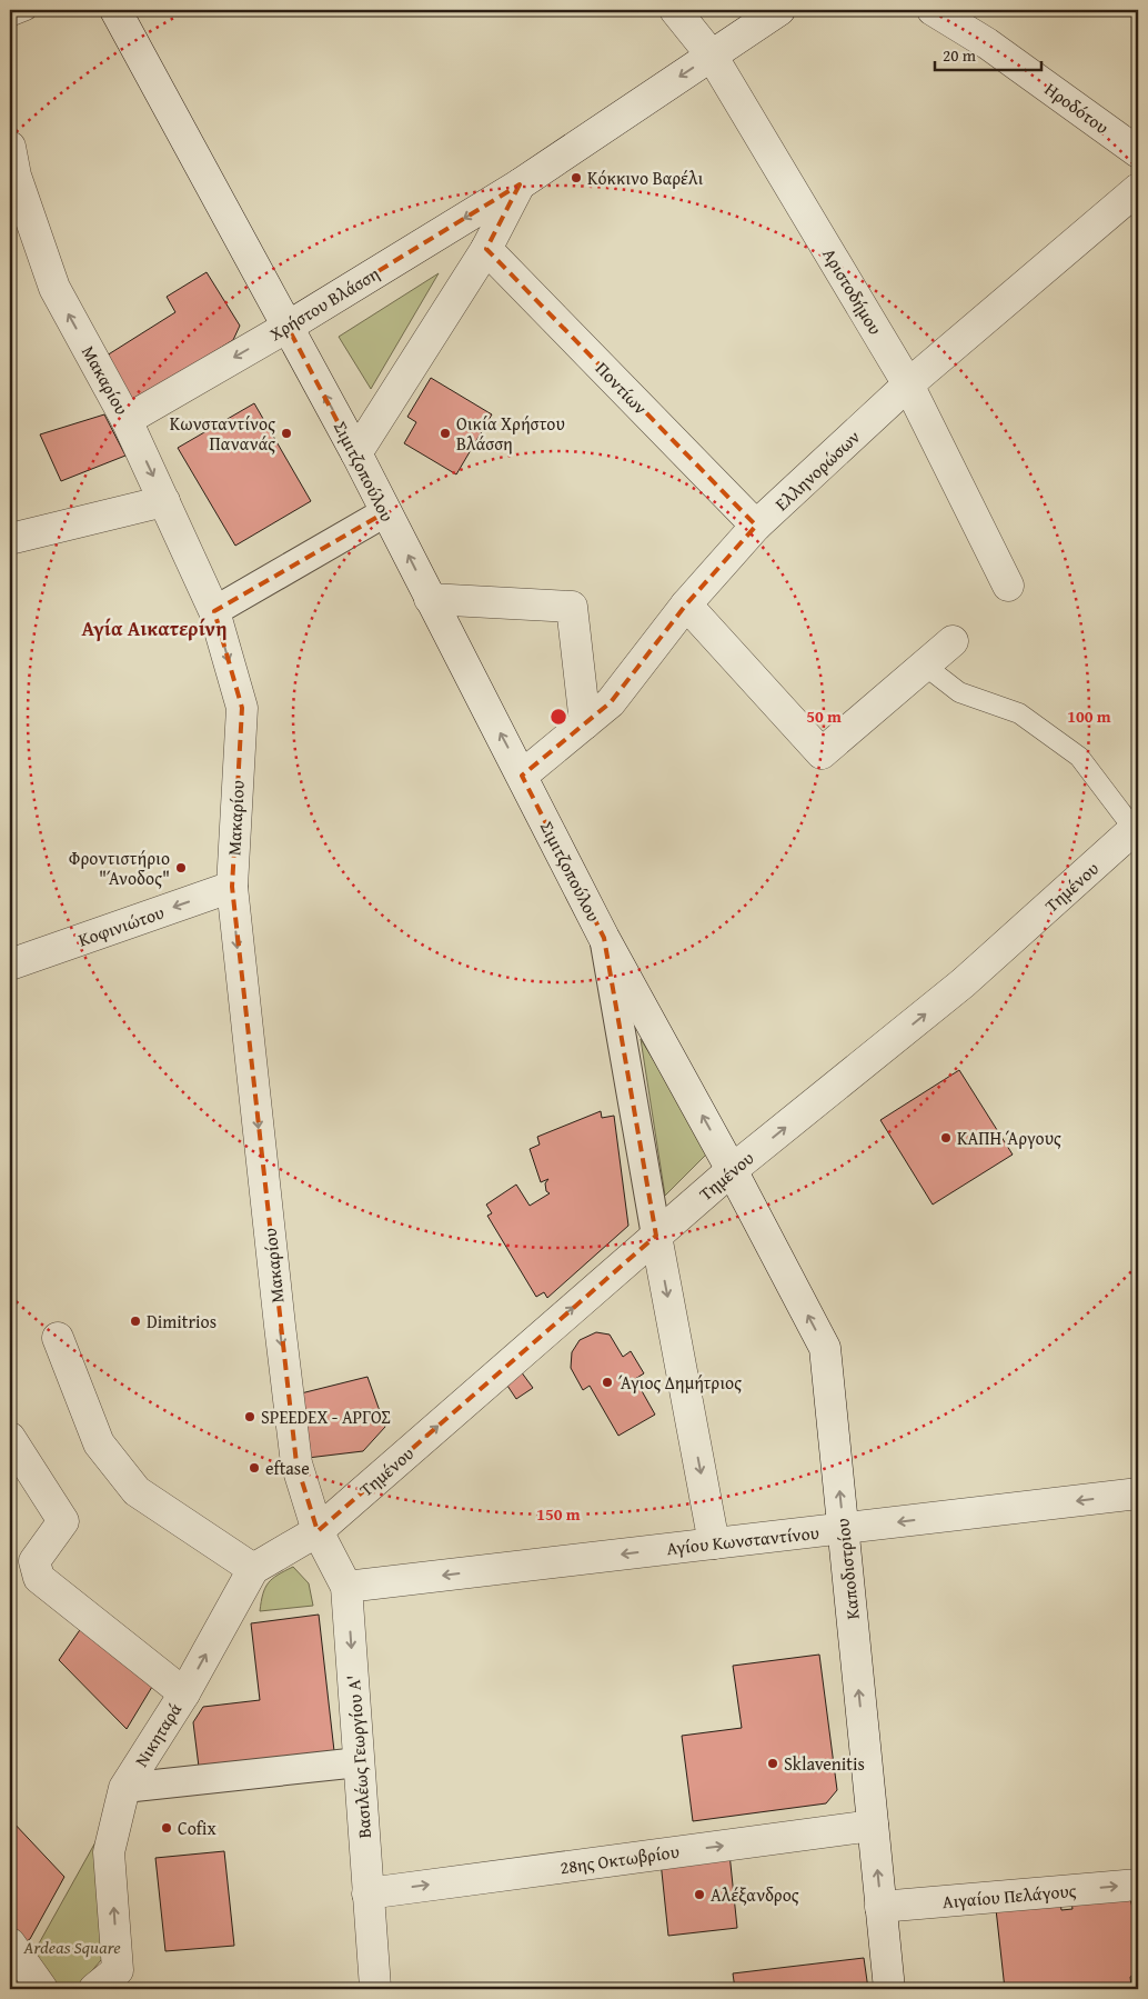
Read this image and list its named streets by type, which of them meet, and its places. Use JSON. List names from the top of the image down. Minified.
{"streets":{"street":["Ηροδότου","Αριστοδήμου","Χρήστου Βλάσση","Μακαρίου","Ποντίων","Ελληνορώσων","Σιμιτζοπούλου","Τημένου","Κοφινιώτου","Αγίου Κωνσταντίνου","Καποδιστρίου","Νικηταρά","Βασιλέως Γεωργίου Α'","28ης Οκτωβρίου","Αιγαίου Πελάγους"]},"crossings":[["Αριστοδήμου","Χρήστου Βλάσση"],["Αριστοδήμου","Ελληνορώσων"],["Χρήστου Βλάσση","Μακαρίου"],["Χρήστου Βλάσση","Ποντίων"],["Χρήστου Βλάσση","Σιμιτζοπούλου"],["Μακαρίου","Τημένου"],["Μακαρίου","Κοφινιώτου"],["Μακαρίου","Βασιλέως Γεωργίου Α'"],["Ποντίων","Ελληνορώσων"],["Ελληνορώσων","Σιμιτζοπούλου"],["Σιμιτζοπούλου","Τημένου"],["Σιμιτζοπούλου","Καποδιστρίου"],["Τημένου","Καποδιστρίου"],["Τημένου","Βασιλέως Γεωργίου Α'"],["Αγίου Κωνσταντίνου","Καποδιστρίου"],["Αγίου Κωνσταντίνου","Βασιλέως Γεωργίου Α'"],["Καποδιστρίου","28ης Οκτωβρίου"],["Καποδιστρίου","Αιγαίου Πελάγους"],["Βασιλέως Γεωργίου Α'","28ης Οκτωβρίου"]],"one_way":["Τημένου","Κοφινιώτου","Αγίου Κωνσταντίνου","Νικηταρά","Βασιλέως Γεωργίου Α'","28ης Οκτωβρίου","Αιγαίου Πελάγους"],"districts":["Αγία Αικατερίνη"],"parks":["Ardeas Square"],"places":["Κόκκινο Βαρέλι","Κωνσταντίνος Πανανάς","Οικία Χρήστου Βλάσση","Φροντιστήριο \"Άνοδος\"","ΚΑΠΗ Άργους","Dimitrios","Άγιος Δημήτριος","SPEEDEX - ΑΡΓΟΣ","eftase","Sklavenitis","Cofix","Αλέξανδρος"],"scale_bar":"20 m","rings":["50 m","100 m","150 m"]}
